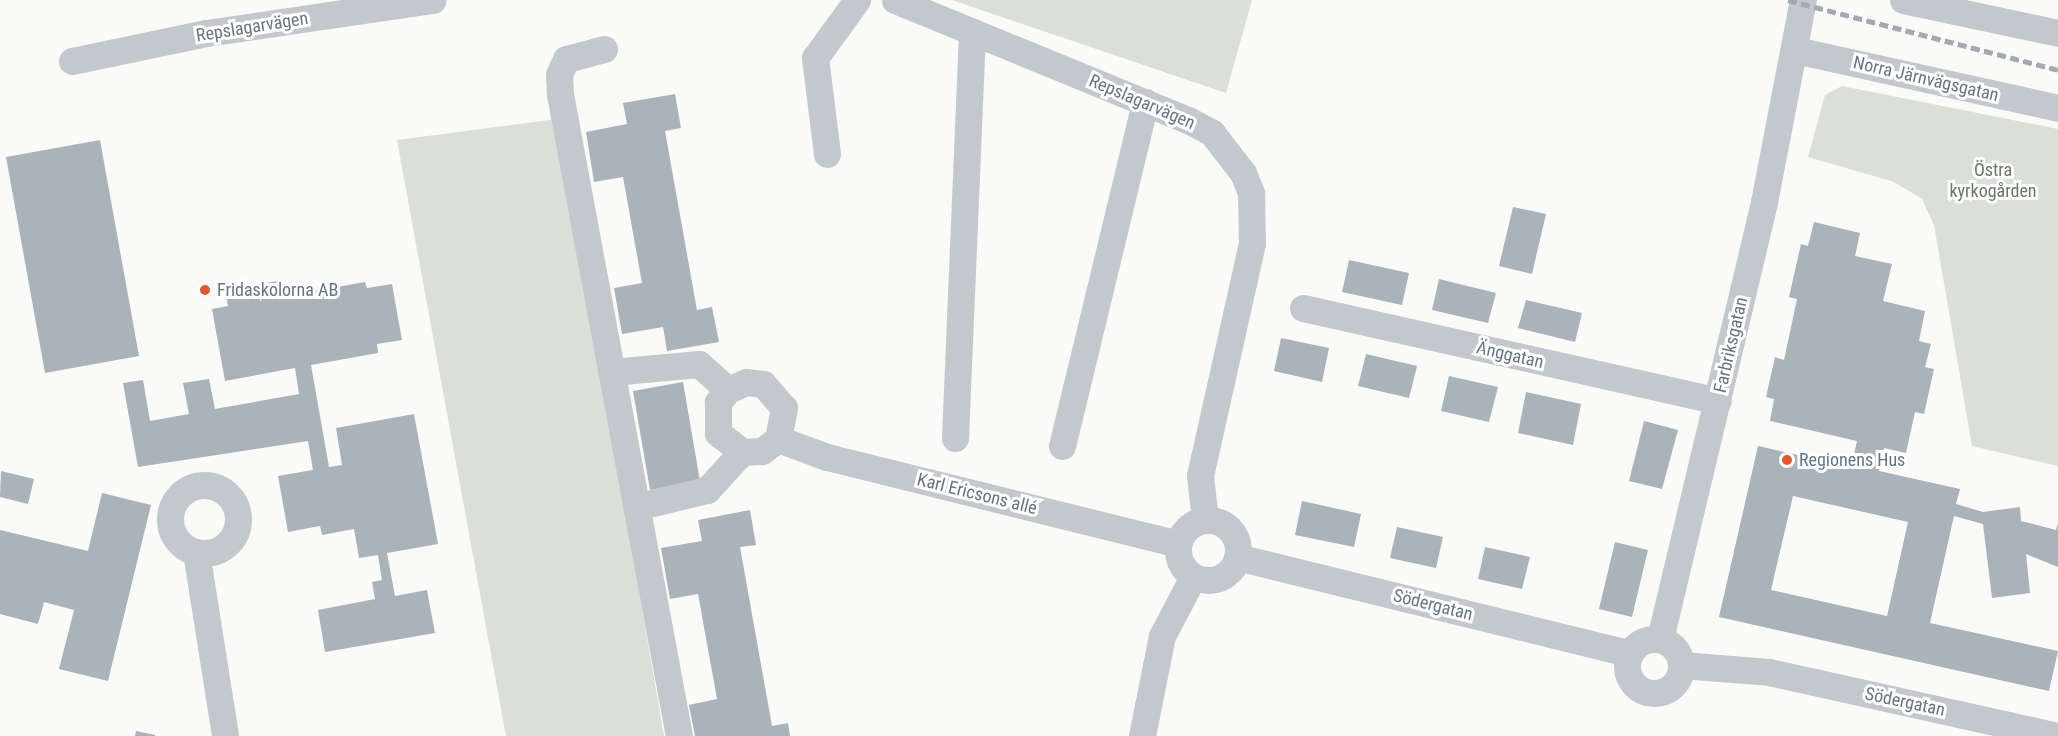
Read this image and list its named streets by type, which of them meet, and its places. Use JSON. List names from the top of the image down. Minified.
{"streets":{"street":["Repslagarvägen","Norra Järnvägsgatan","Farbriksgatan","Änggatan","Karl Ericsons allé","Södergatan"]},"crossings":[["Repslagarvägen","Karl Ericsons allé"],["Repslagarvägen","Södergatan"],["Norra Järnvägsgatan","Farbriksgatan"],["Farbriksgatan","Änggatan"],["Farbriksgatan","Södergatan"],["Karl Ericsons allé","Södergatan"]],"parks":["Östra kyrkogården"],"places":["Fridaskolorna AB","Regionens Hus"]}
